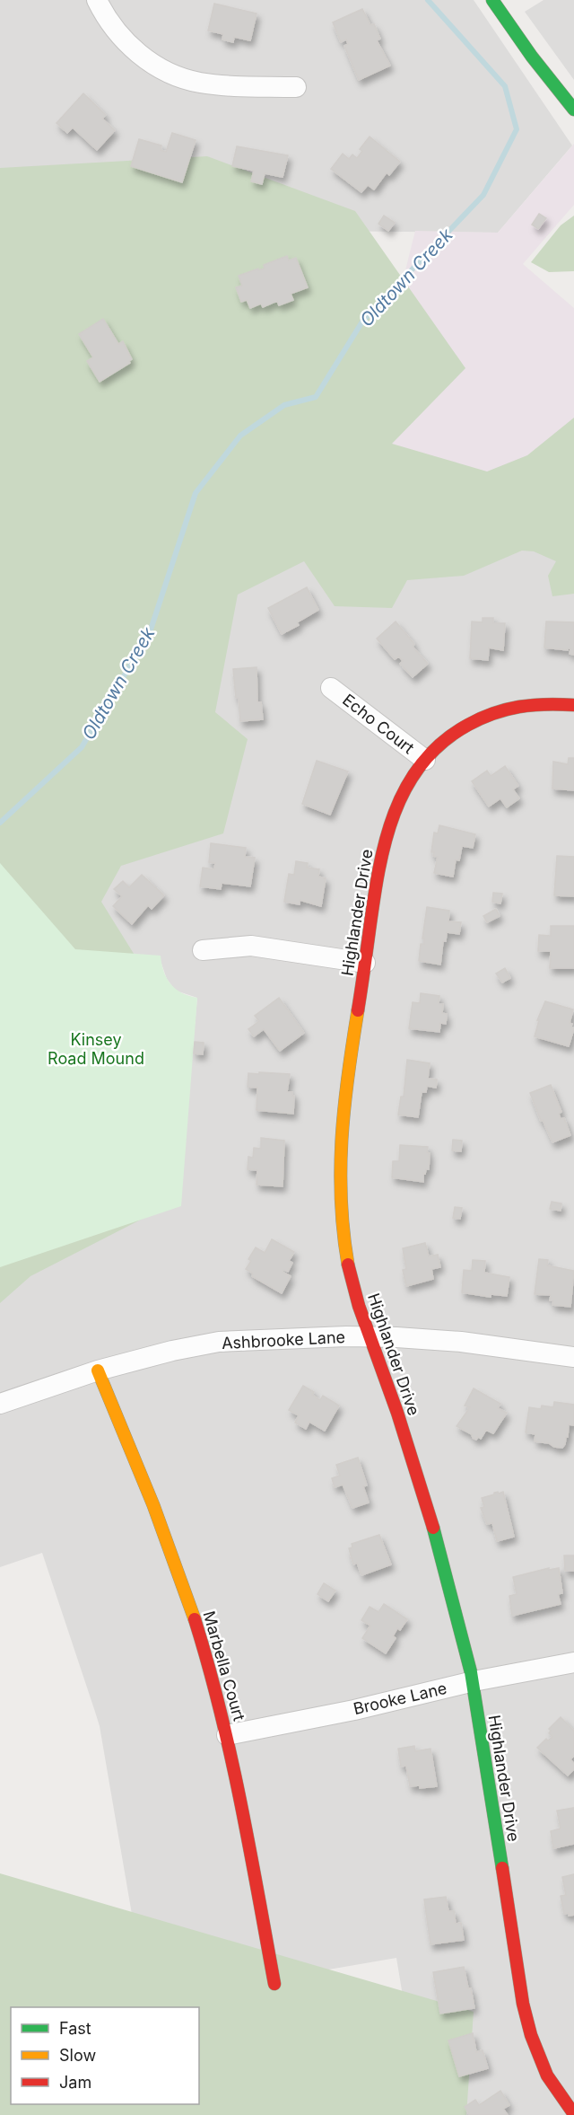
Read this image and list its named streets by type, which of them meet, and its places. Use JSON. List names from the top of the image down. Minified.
{"streets":{"street":["Echo Court","Highlander Drive","Ashbrooke Lane","Marbella Court","Brooke Lane"]},"crossings":[["Echo Court","Highlander Drive"],["Highlander Drive","Ashbrooke Lane"],["Highlander Drive","Brooke Lane"],["Ashbrooke Lane","Marbella Court"],["Marbella Court","Brooke Lane"]],"water":["Oldtown Creek"],"parks":["Kinsey Road Mound"],"legend":["Fast","Slow","Jam"]}
